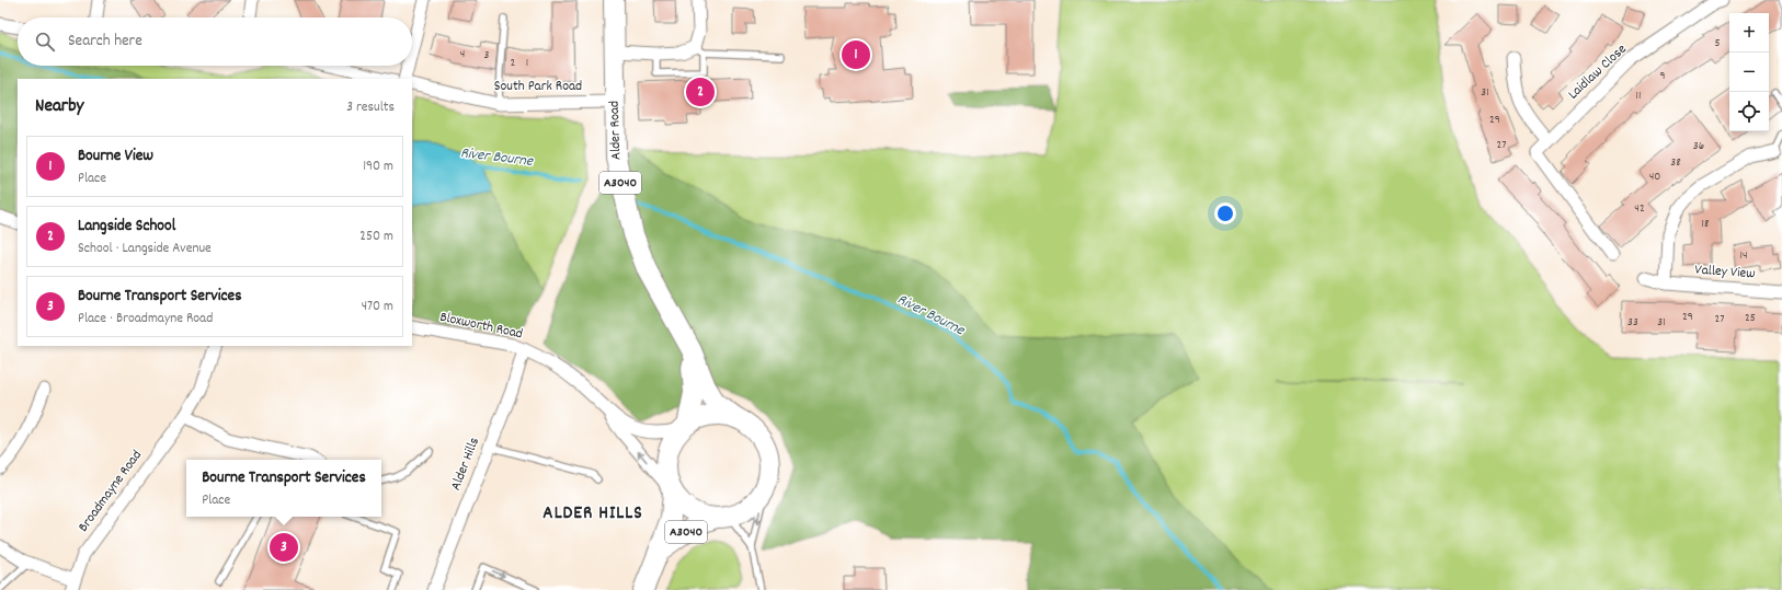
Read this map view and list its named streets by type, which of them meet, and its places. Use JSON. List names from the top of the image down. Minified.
{"streets":{"main road":["Alder Road","A3040"],"street":["Laidlaw Close","South Park Road","Valley View","Bloxworth Road","Alder Hills","Broadmayne Road"]},"crossings":[["South Park Road","Alder Road"],["Alder Road","A3040"],["Alder Road","Bloxworth Road"],["A3040","Bloxworth Road"],["Bloxworth Road","Alder Hills"]],"districts":["ALDER HILLS"],"water":["River Bourne"],"house_numbers":["5","4","3","2","1","9","31","11","29","27","36","38","40","42","18","14","29","25","27","33","31"],"page":{"map_buttons":["+","−"],"search":"Search here","pins":["1","2","3"],"heading":["Nearby","3 results"],"list":[{"mark":"1","name":"Bourne View","note":"Place","value":"190 m"},{"mark":"2","name":"Langside School","note":"School · Langside Avenue","value":"250 m"},{"mark":"3","name":"Bourne Transport Services","note":"Place · Broadmayne Road","value":"470 m"}],"popup":["Bourne Transport Services","Place"]}}
